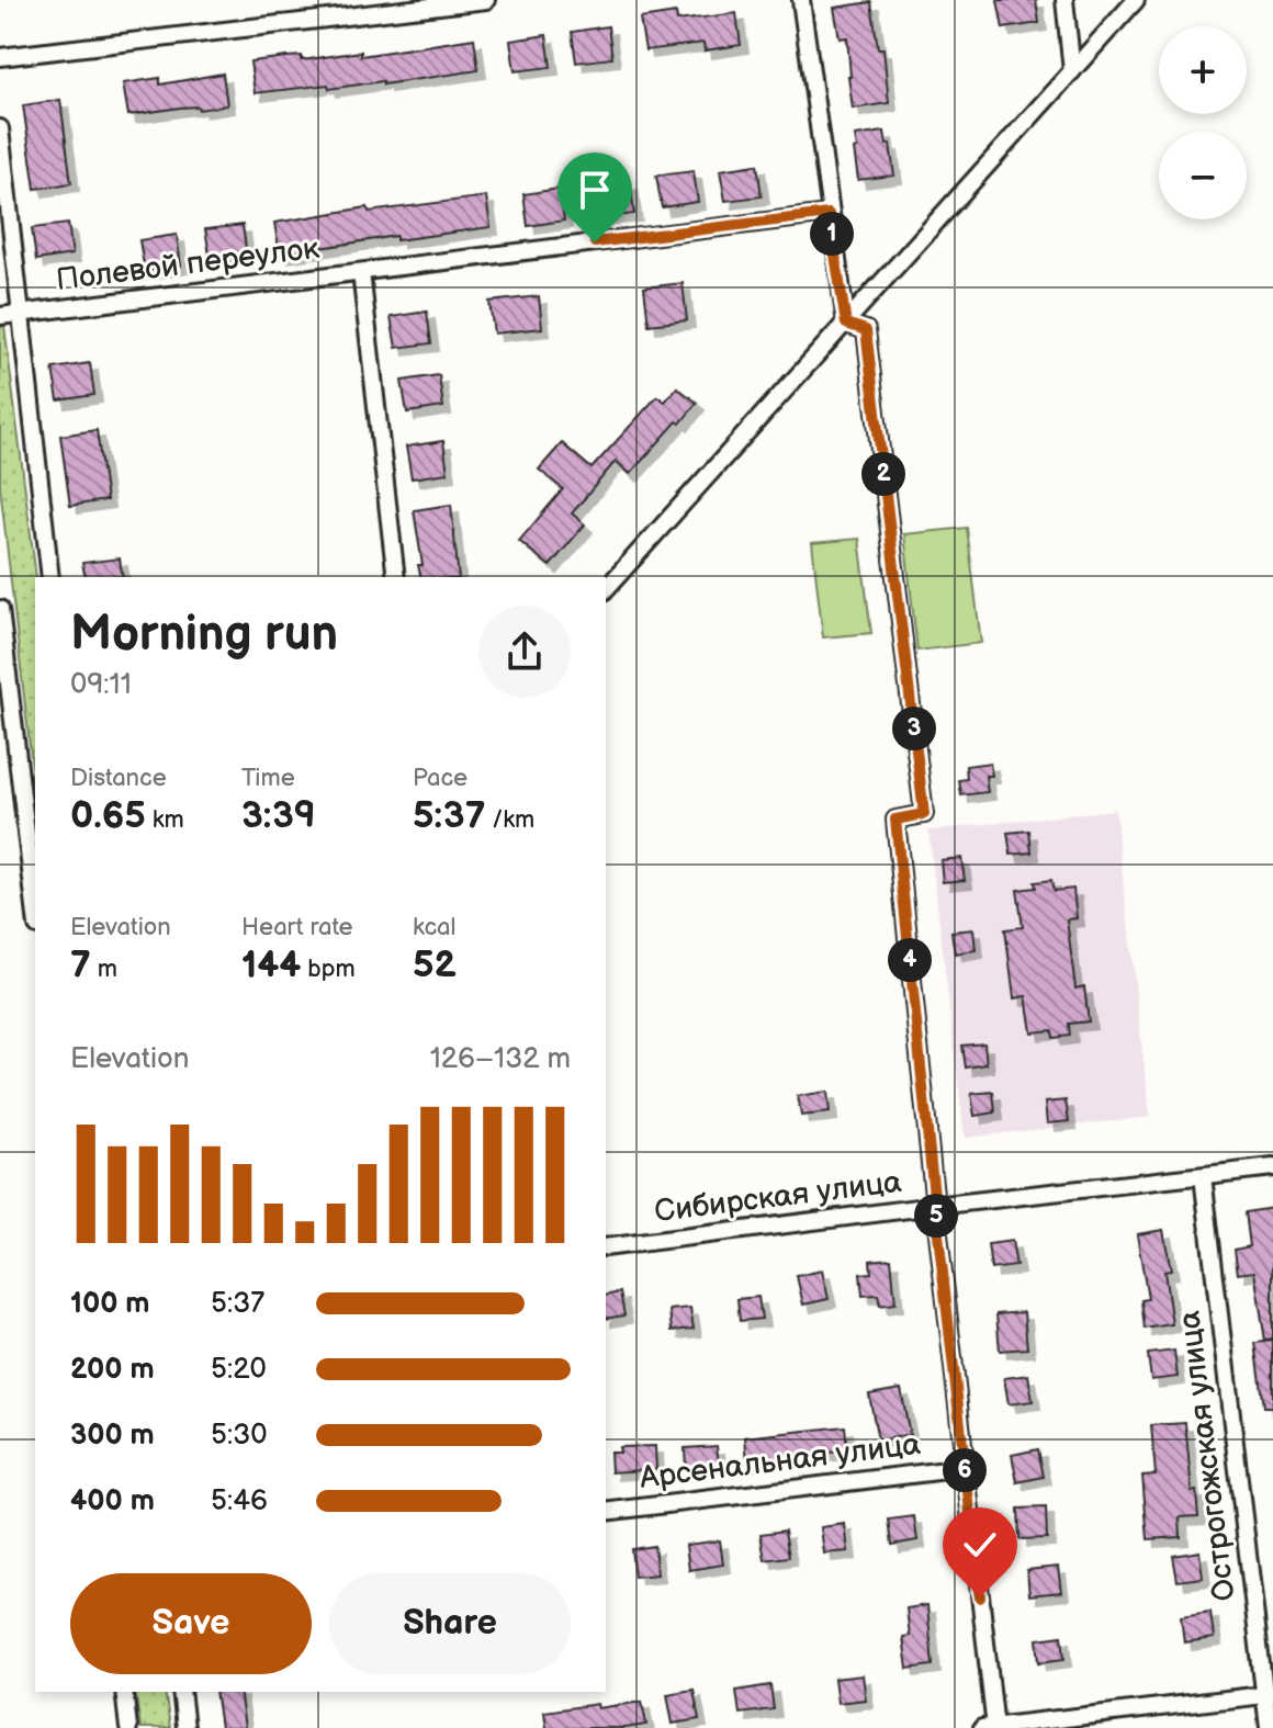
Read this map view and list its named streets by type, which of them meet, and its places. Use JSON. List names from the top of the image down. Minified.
{"streets":{"street":["Полевой переулок","Сибирская улица","Острогожская улица","Арсенальная улица"]},"crossings":[["Сибирская улица","Острогожская улица"]],"page":{"map_buttons":["+","−"],"pins":["1","2","3","4","5","6"],"heading":["Morning run","09:11"],"stats":[["Distance","0.65 km"],["Time","3:39"],["Pace","5:37 /km"],["Elevation","7 m"],["Heart rate","144 bpm"],["kcal","52"]],"chart":["Elevation","126–132 m"],"list":[{"name":"100 m","note":"5:37"},{"name":"200 m","note":"5:20"},{"name":"300 m","note":"5:30"},{"name":"400 m","note":"5:46"}],"buttons":["Save","Share"]}}
